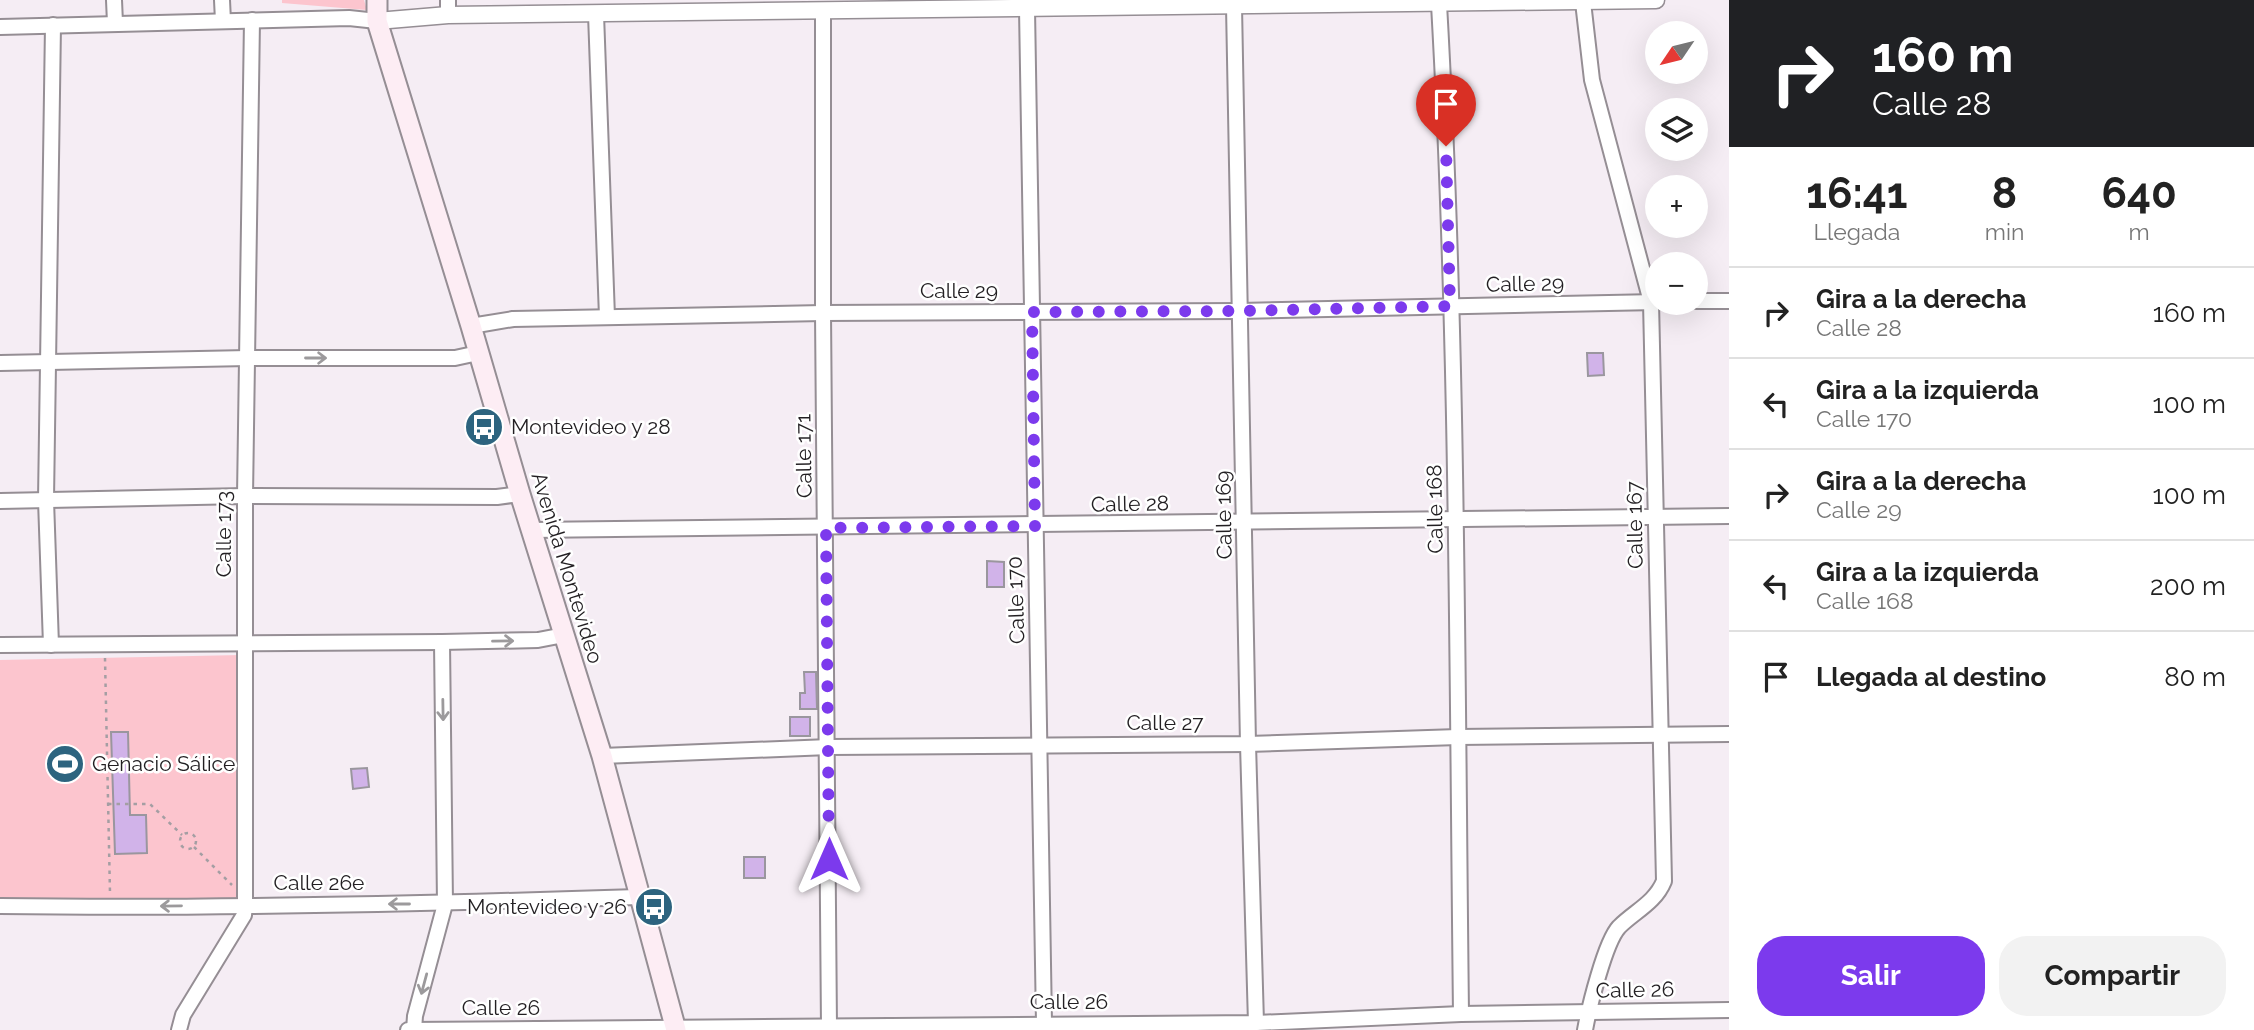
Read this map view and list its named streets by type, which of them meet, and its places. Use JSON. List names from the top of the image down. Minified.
{"streets":{"main road":["Avenida Montevideo"],"street":["Calle 29","Calle 171","Calle 28","Calle 168","Calle 169","Calle 167","Calle 173","Calle 170","Calle 27","Calle 26e","Calle 26"]},"crossings":[["Calle 29","Calle 171"],["Calle 29","Calle 168"],["Calle 29","Calle 169"],["Calle 29","Avenida Montevideo"],["Calle 29","Calle 170"],["Calle 171","Calle 28"],["Calle 171","Calle 27"],["Calle 171","Calle 26"],["Calle 28","Calle 168"],["Calle 28","Calle 169"],["Calle 28","Calle 167"],["Calle 28","Avenida Montevideo"],["Calle 28","Calle 170"],["Calle 168","Calle 27"],["Calle 168","Calle 26"],["Calle 169","Calle 27"],["Calle 169","Calle 26"],["Calle 167","Calle 27"],["Calle 167","Calle 26"],["Calle 173","Calle 26e"],["Avenida Montevideo","Calle 27"],["Avenida Montevideo","Calle 26e"],["Avenida Montevideo","Calle 26"],["Calle 170","Calle 27"],["Calle 170","Calle 26"]],"one_way":["Calle 26e"],"places":{"bus stop":["Montevideo y 28","Montevideo y 26"],"sports":["Genacio Sálice"]},"north":"bottom left","page":{"turn":["160 m","Calle 28"],"map_buttons":["+","−"],"eta":["16:41","Llegada","8","min","640","m"],"list":[{"name":"Gira a la derecha","note":"Calle 28","value":"160 m"},{"name":"Gira a la izquierda","note":"Calle 170","value":"100 m"},{"name":"Gira a la derecha","note":"Calle 29","value":"100 m"},{"name":"Gira a la izquierda","note":"Calle 168","value":"200 m"},{"name":"Llegada al destino","value":"80 m"}],"buttons":["Salir","Compartir"]}}
